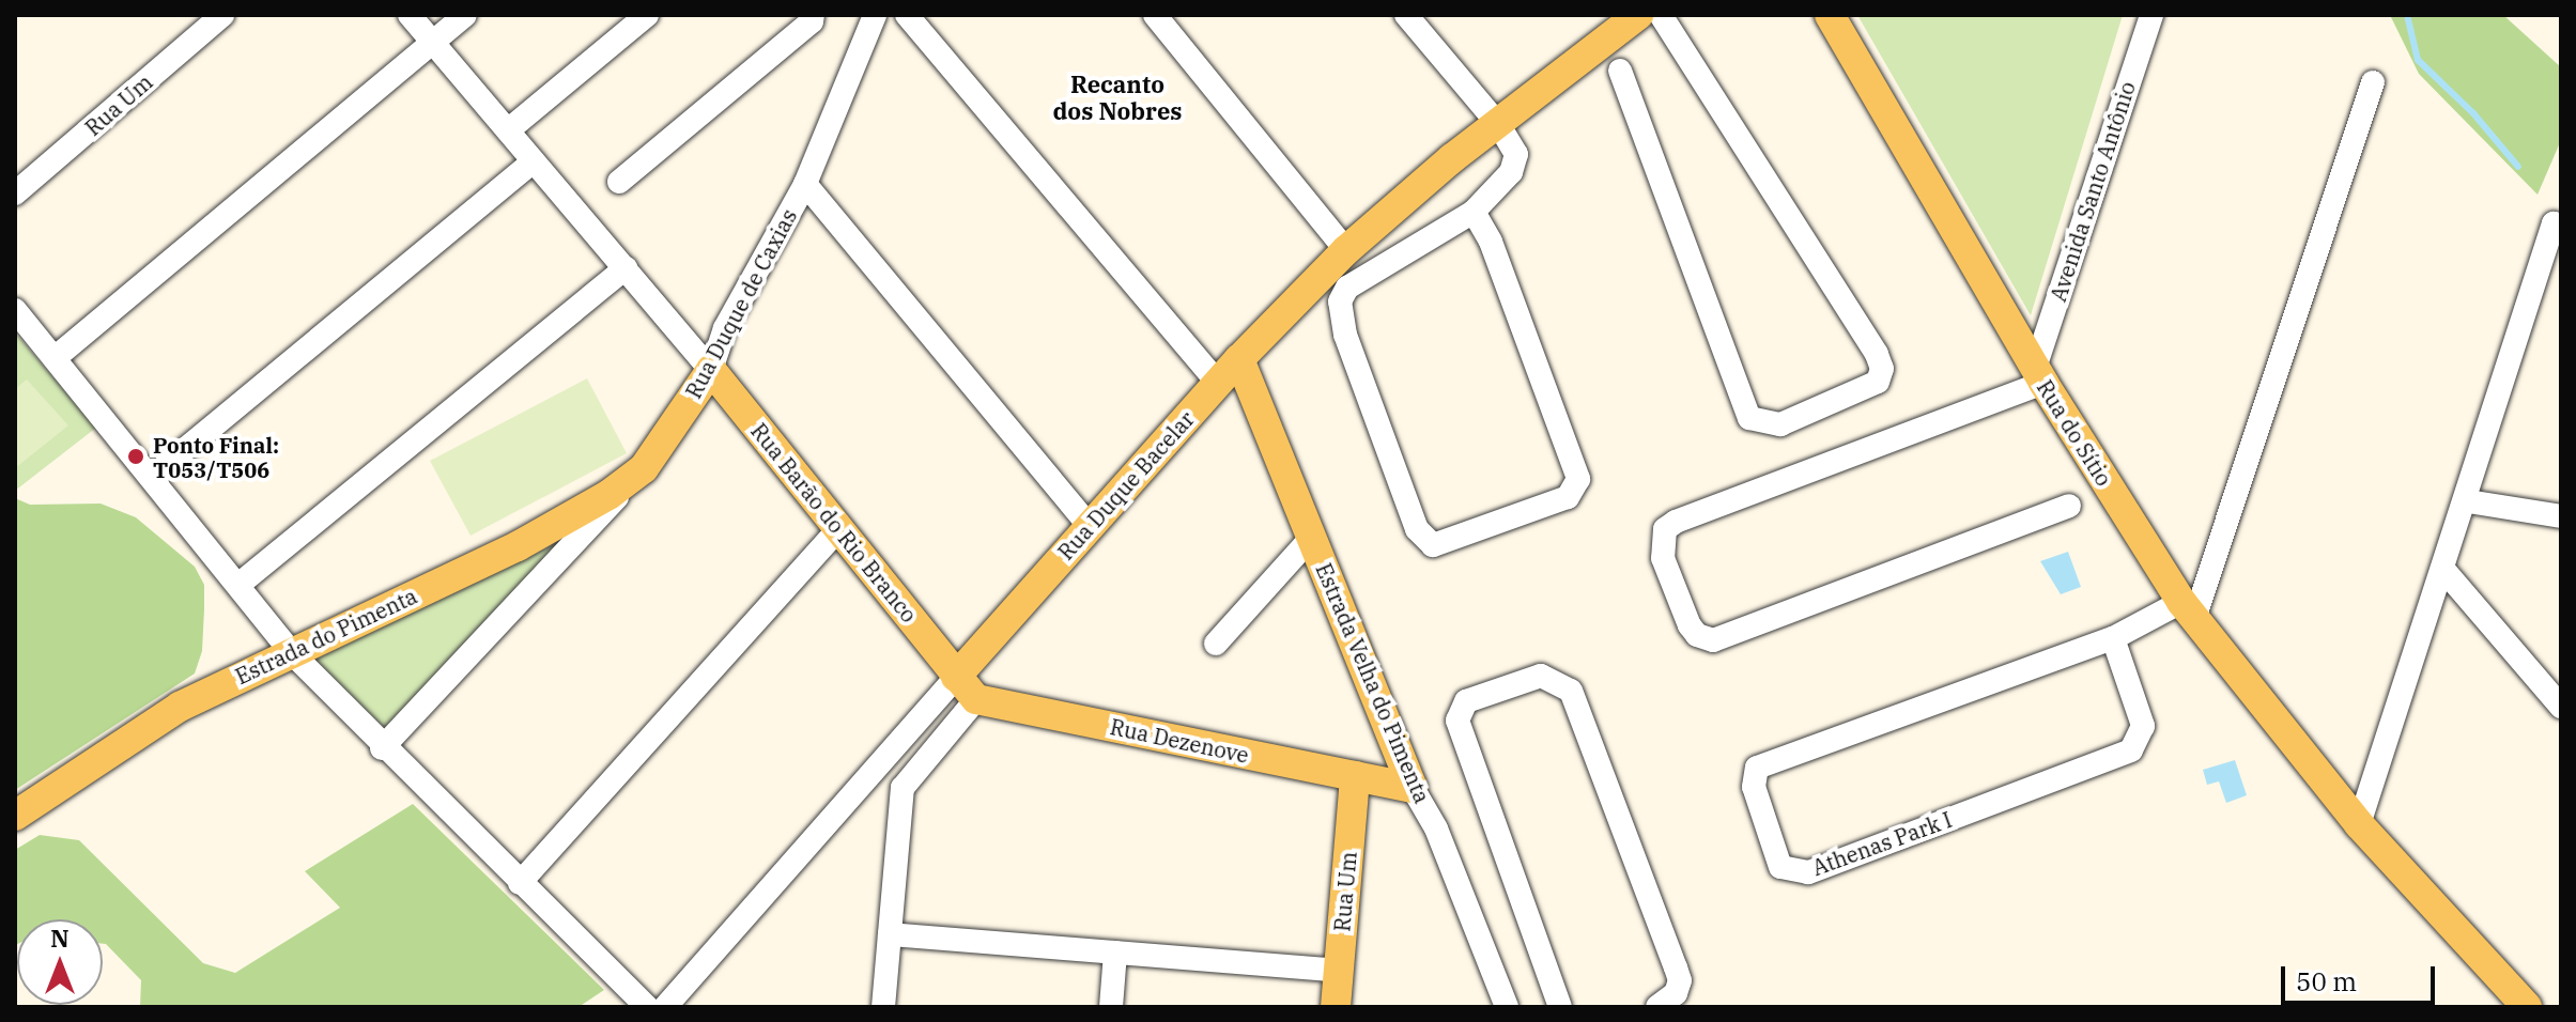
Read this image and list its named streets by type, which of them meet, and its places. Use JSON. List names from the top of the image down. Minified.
{"streets":{"main road":["Rua Um","Rua Duque de Caxias","Rua do Sítio","Rua Duque Bacelar","Rua Barão do Rio Branco","Estrada do Pimenta","Estrada Velha do Pimenta","Rua Dezenove"],"street":["Avenida Santo Antônio","Athenas Park I"]},"crossings":[["Rua Um","Rua Dezenove"],["Avenida Santo Antônio","Rua do Sítio"],["Rua Duque de Caxias","Rua Barão do Rio Branco"],["Rua Duque de Caxias","Estrada do Pimenta"],["Rua do Sítio","Athenas Park I"],["Rua Duque Bacelar","Rua Barão do Rio Branco"],["Rua Duque Bacelar","Estrada Velha do Pimenta"],["Estrada Velha do Pimenta","Rua Dezenove"]],"districts":["Recanto dos Nobres"],"places":["Ponto Final: T053/T506"],"scale_bar":"50 m","north":"top"}
